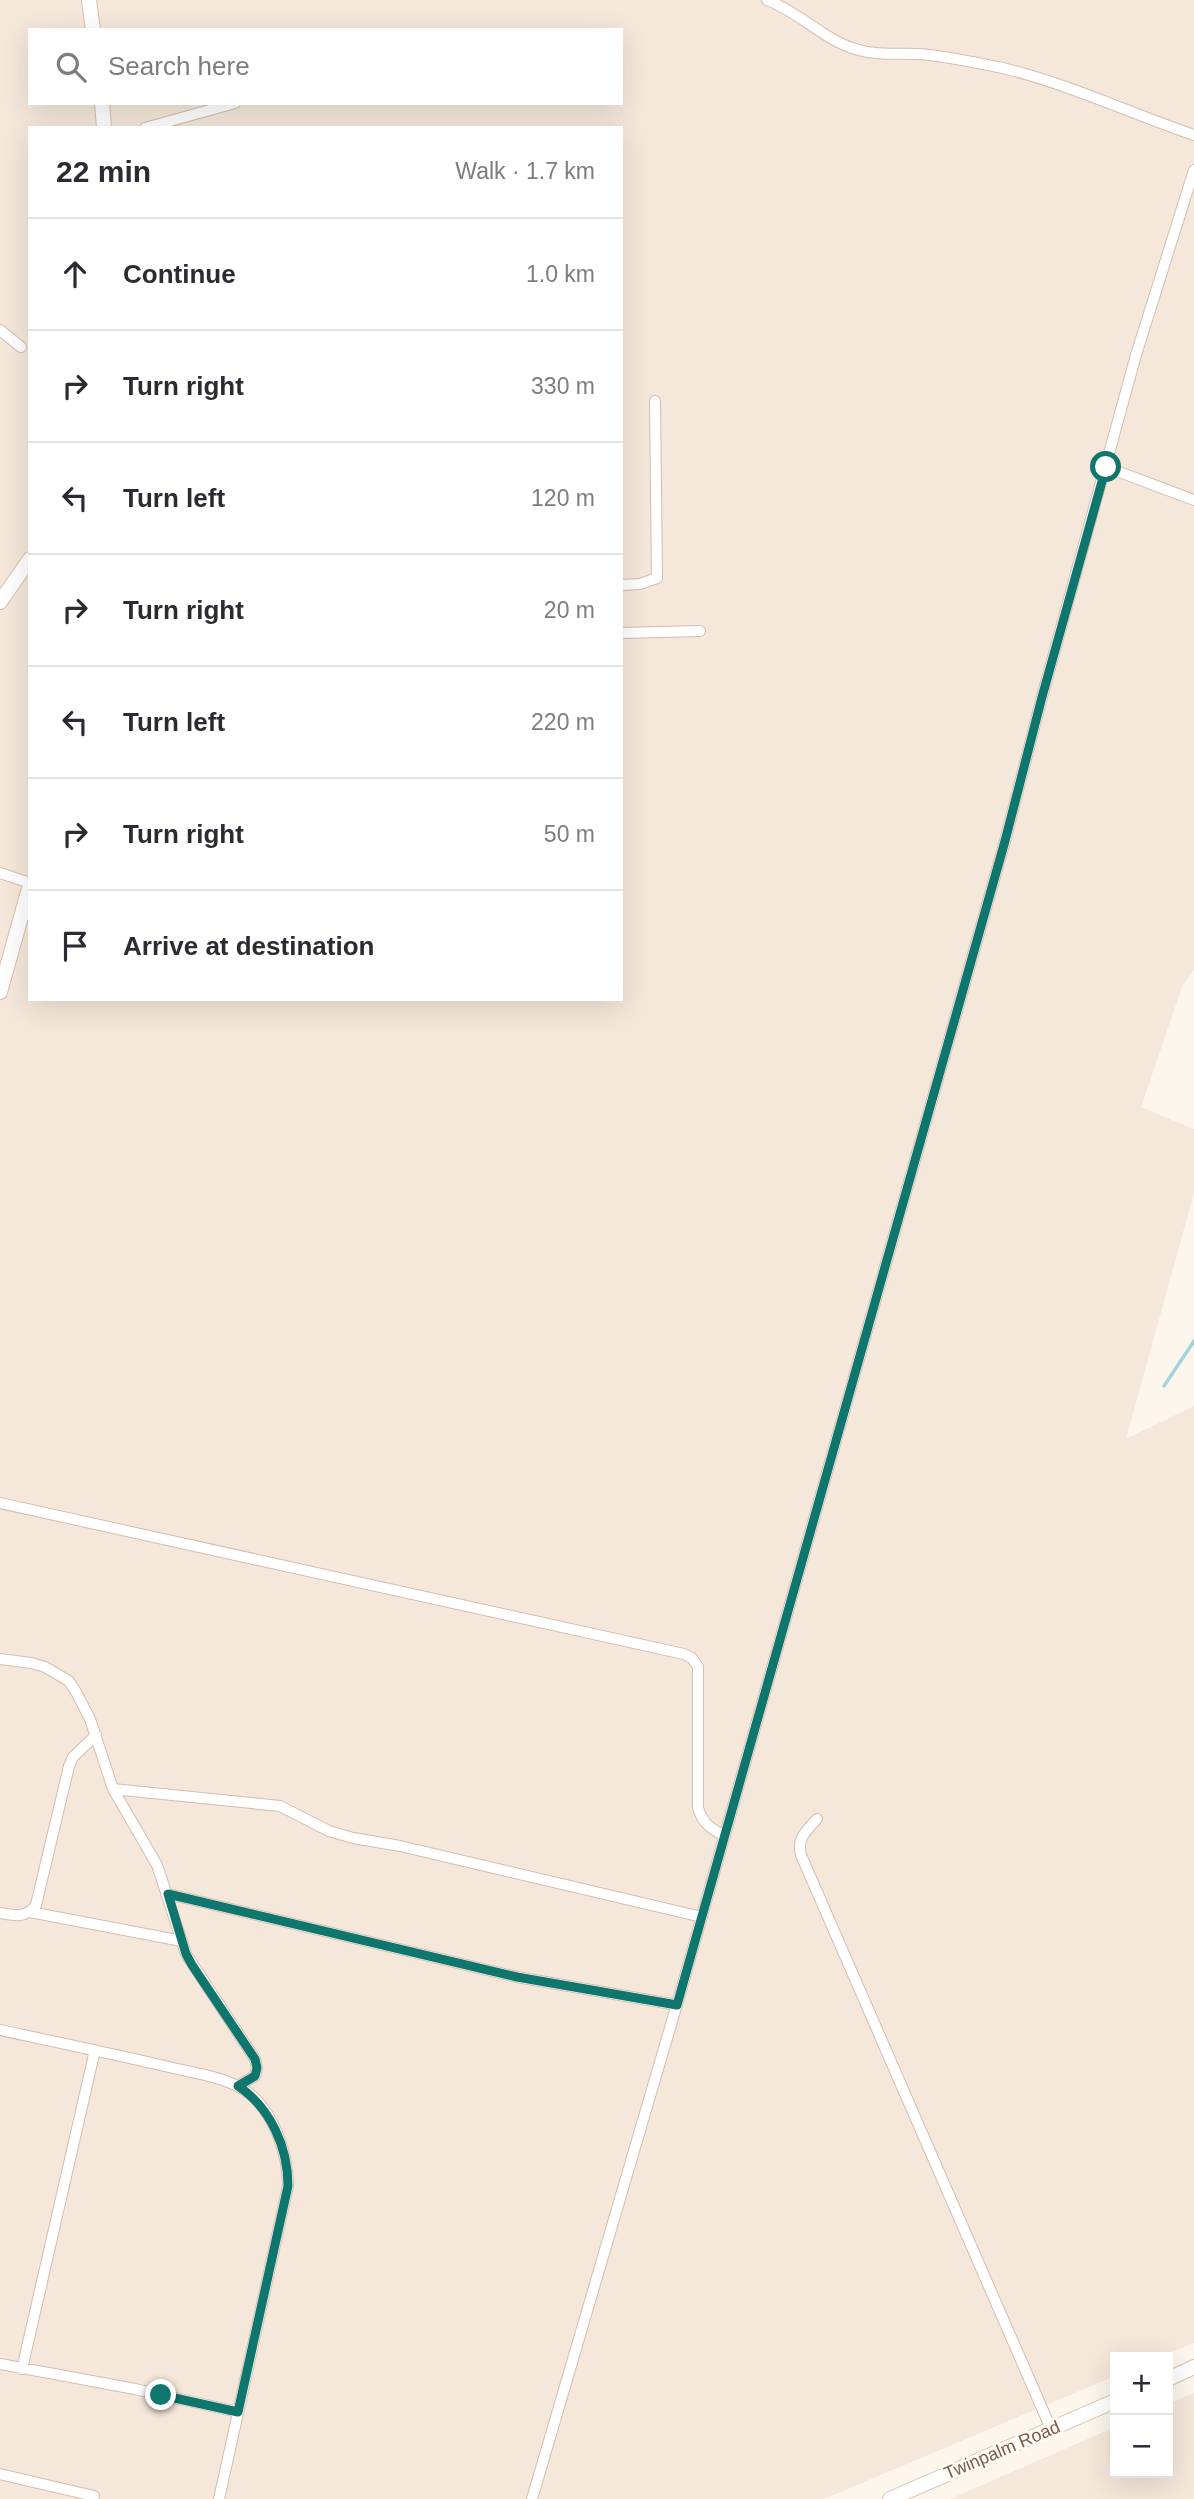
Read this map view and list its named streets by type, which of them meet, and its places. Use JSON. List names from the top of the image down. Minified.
{"streets":{"main road":["Twinpalm Road"]},"page":{"search":"Search here","heading":["22 min","Walk · 1.7 km"],"list":[["Continue","1.0 km"],["Turn right","330 m"],["Turn left","120 m"],["Turn right","20 m"],["Turn left","220 m"],["Turn right","50 m"],"Arrive at destination"],"map_buttons":["+","−"]}}
